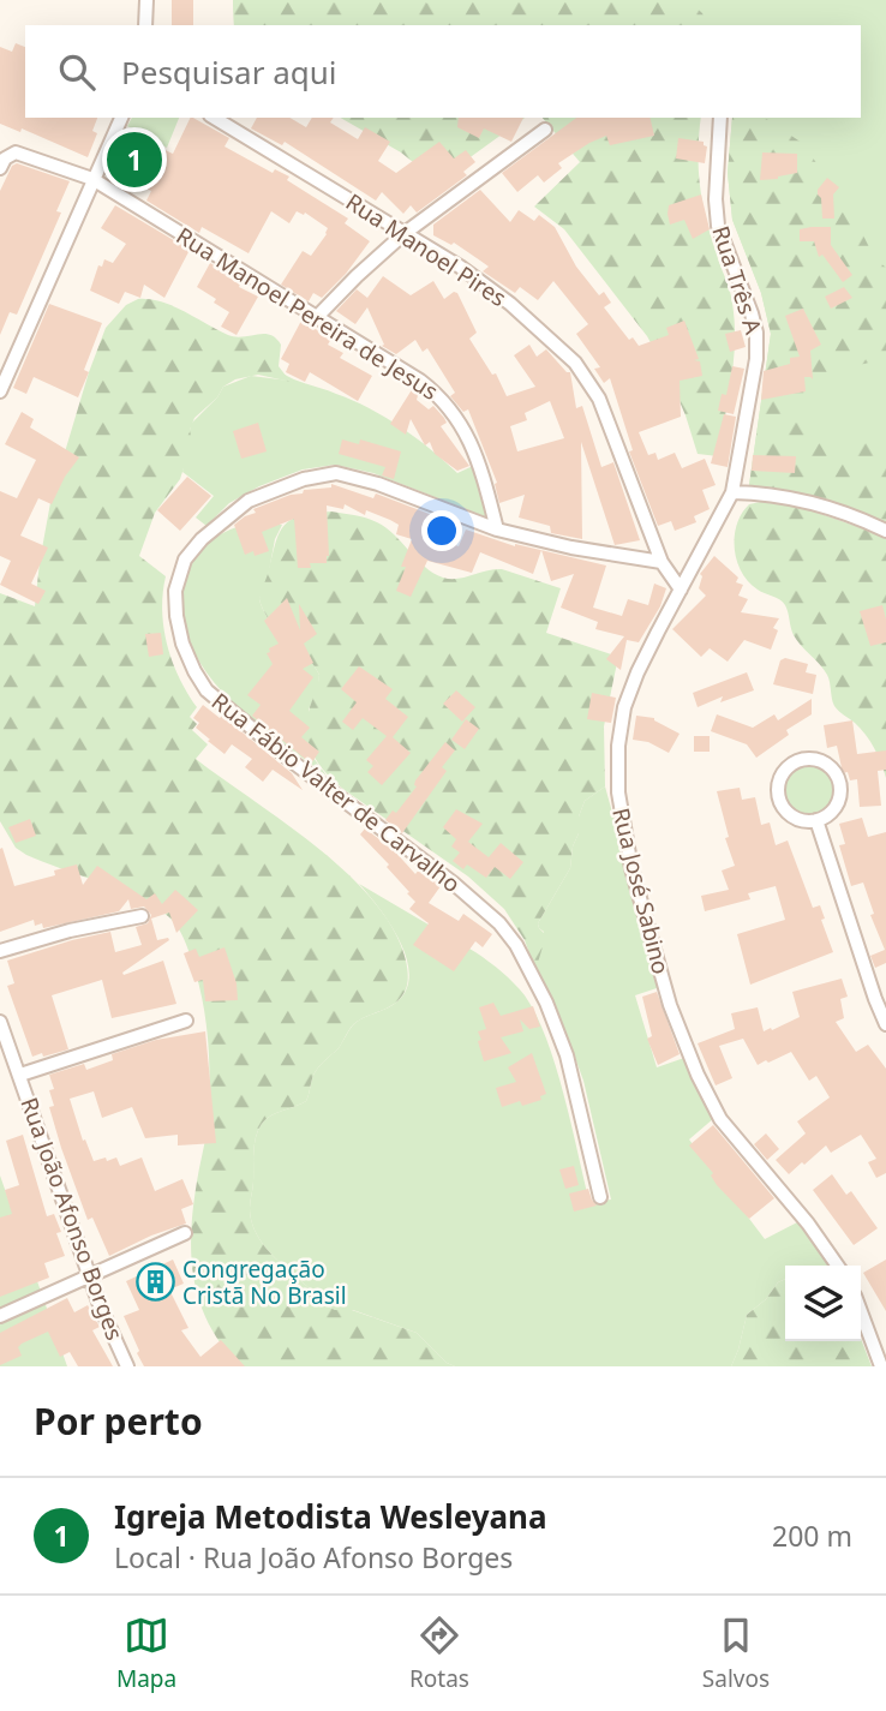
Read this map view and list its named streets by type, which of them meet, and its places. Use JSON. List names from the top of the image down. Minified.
{"streets":{"street":["Rua Manoel Pires","Rua Três A","Rua Manoel Pereira de Jesus","Rua Fábio Valter de Carvalho","Rua José Sabino","Rua João Afonso Borges"]},"crossings":[["Rua Manoel Pires","Rua Fábio Valter de Carvalho"],["Rua Três A","Rua José Sabino"],["Rua Manoel Pereira de Jesus","Rua Fábio Valter de Carvalho"]],"places":{"building":["Congregação Cristã No Brasil"]},"page":{"search":"Pesquisar aqui","pins":"1","heading":"Por perto","list":[{"mark":"1","name":"Igreja Metodista Wesleyana","note":"Local · Rua João Afonso Borges","value":"200 m"}],"nav":["Mapa","Rotas","Salvos"]}}
